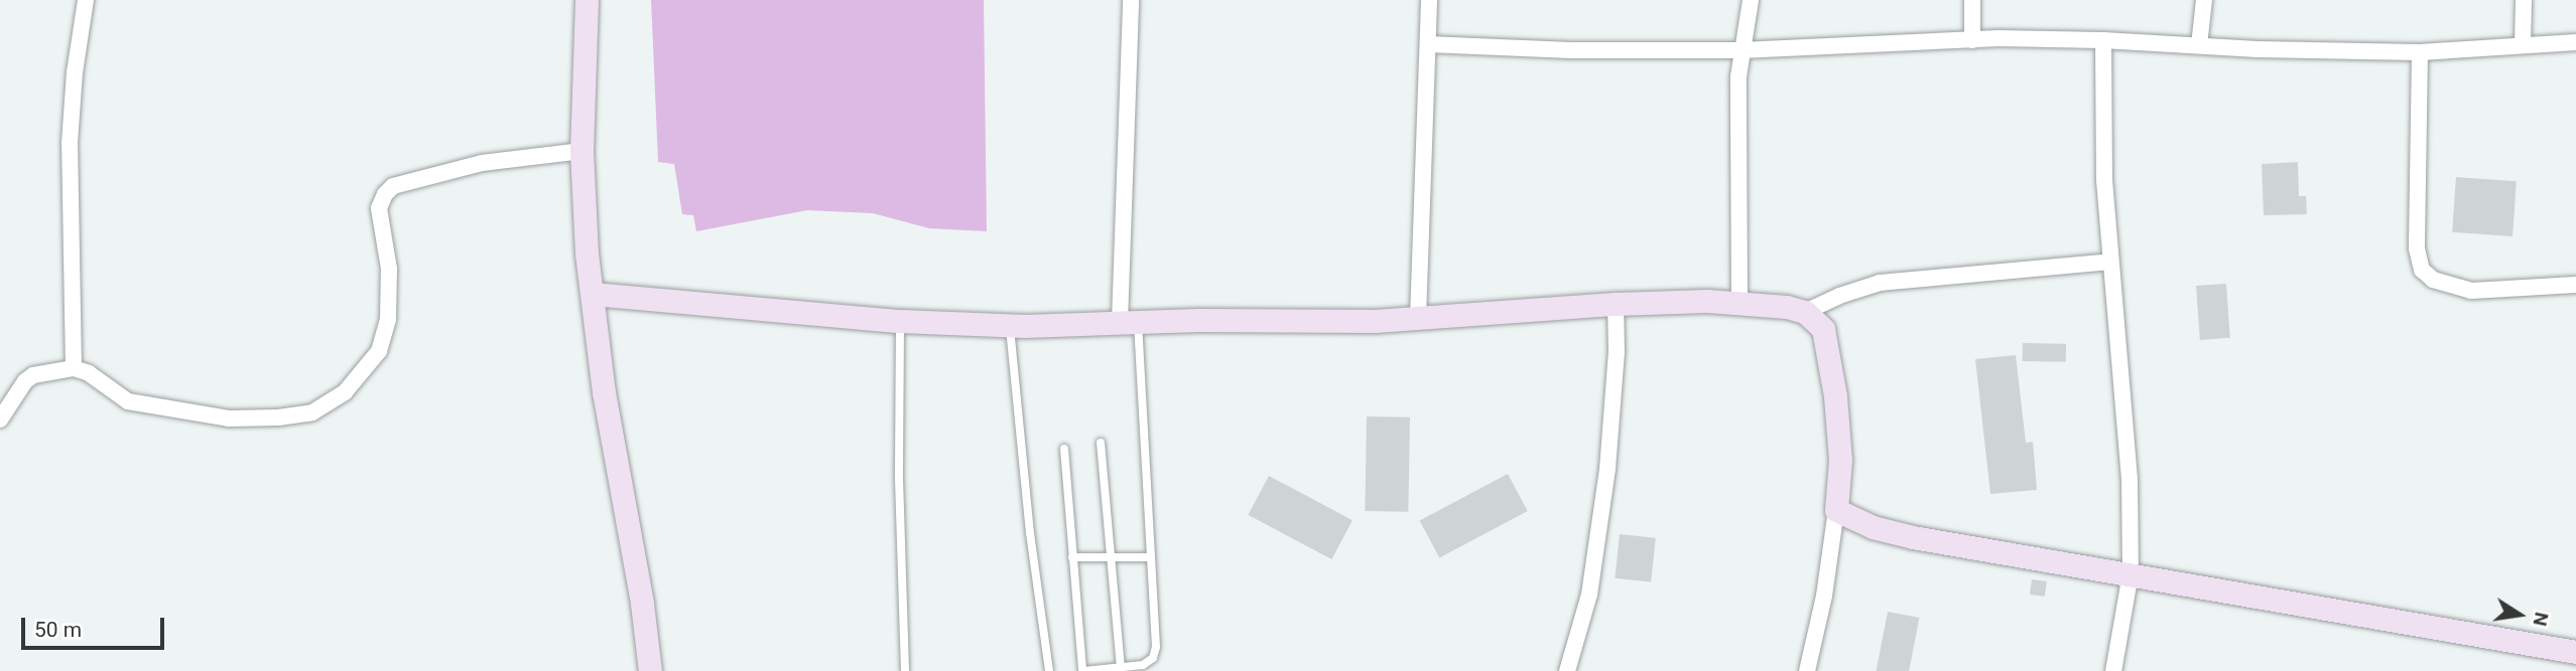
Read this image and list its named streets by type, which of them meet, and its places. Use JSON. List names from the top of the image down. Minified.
{"scale_bar":"50 m","north":"right"}
